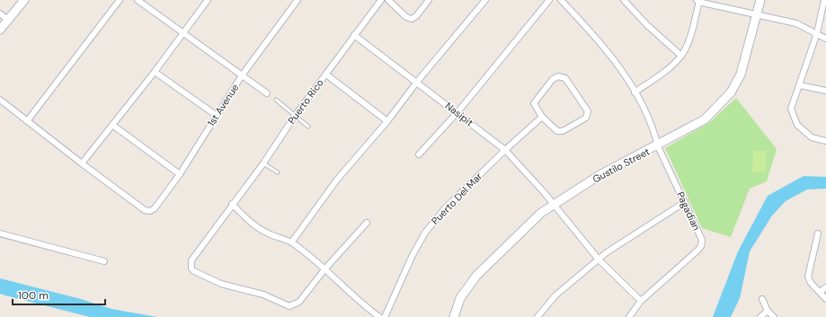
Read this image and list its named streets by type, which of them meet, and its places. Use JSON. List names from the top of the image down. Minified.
{"streets":{"street":["Puerto Rico","1st Avenue","Nasipit","Gustilo Street","Puerto Del Mar","Pagadian"]},"crossings":[["Puerto Rico","Nasipit"],["Nasipit","Gustilo Street"],["Nasipit","Puerto Del Mar"],["Gustilo Street","Pagadian"]],"scale_bar":"100 m"}
